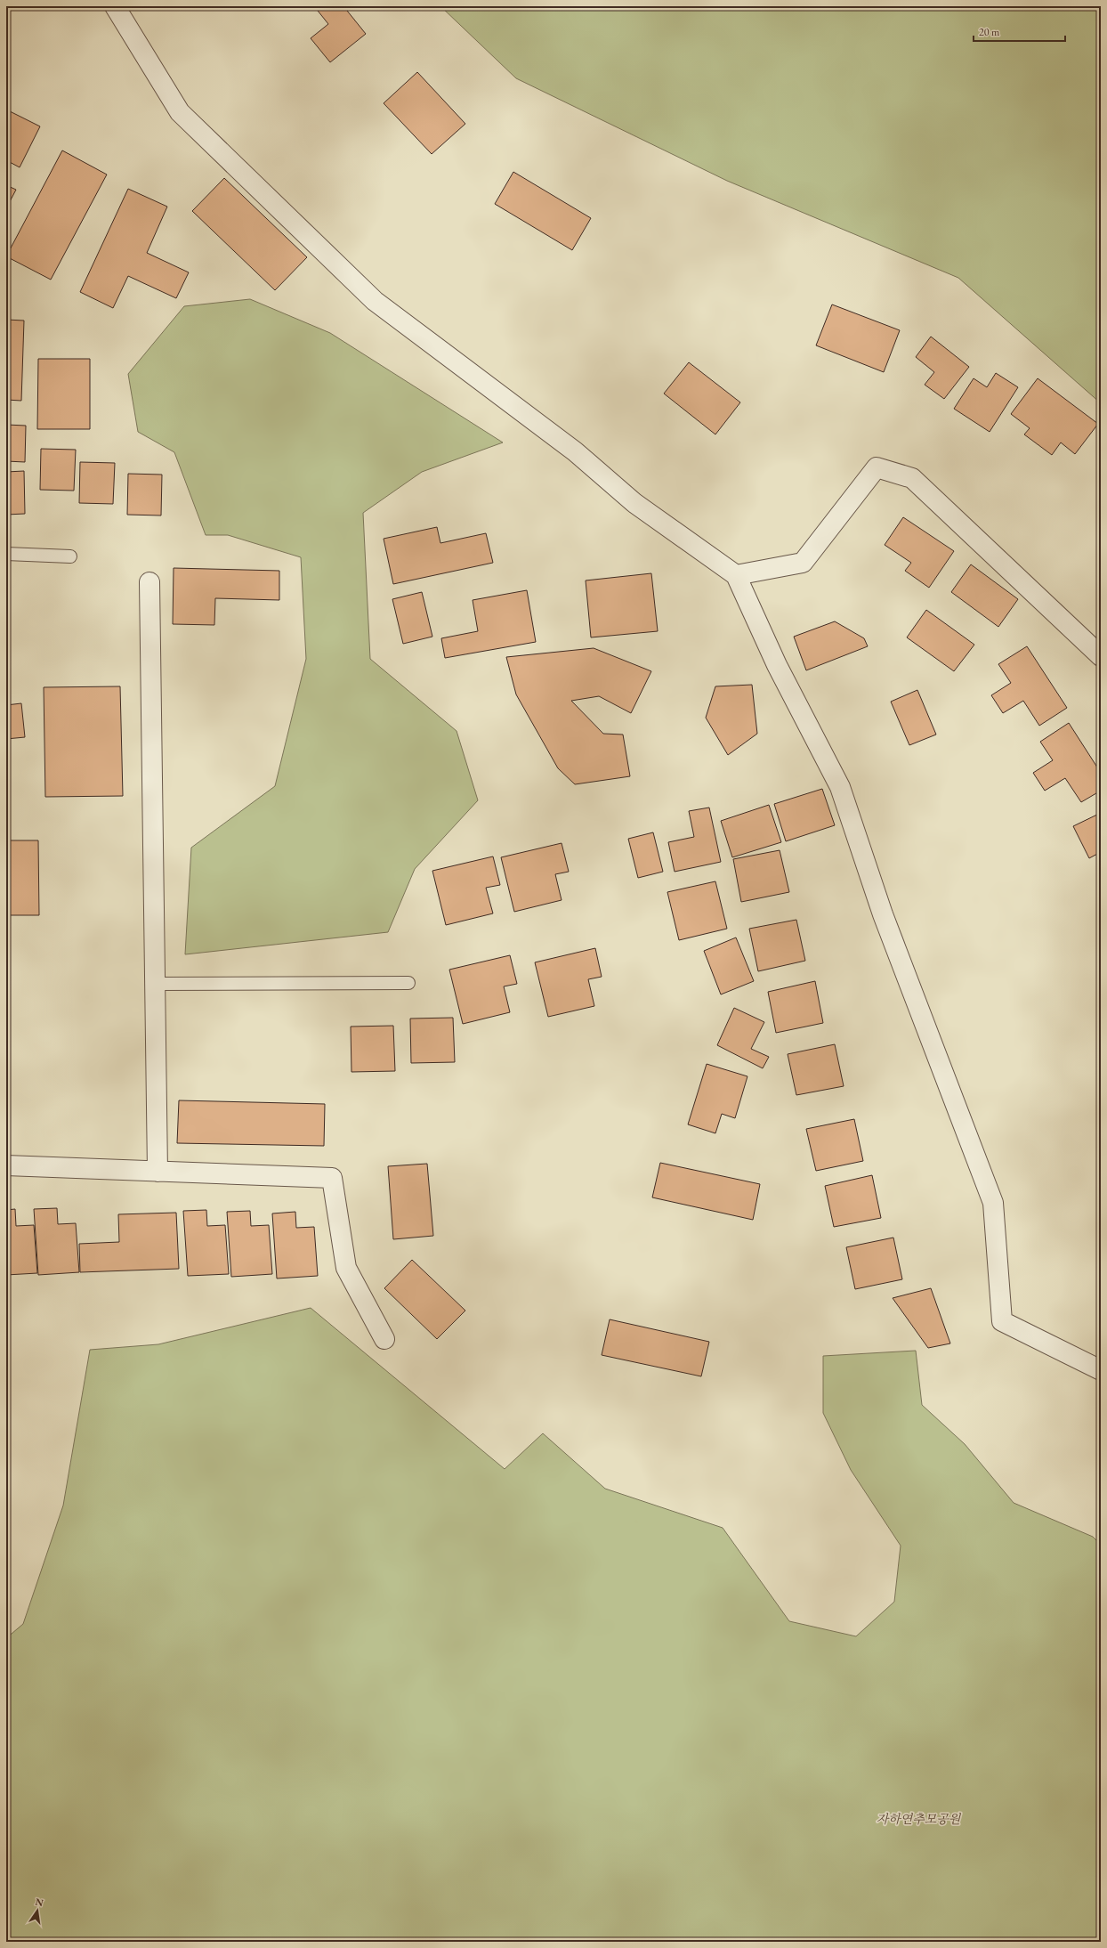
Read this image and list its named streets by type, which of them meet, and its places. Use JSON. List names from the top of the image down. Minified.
{"parks":["자하연추모공원"],"scale_bar":"20 m","north":"top"}
